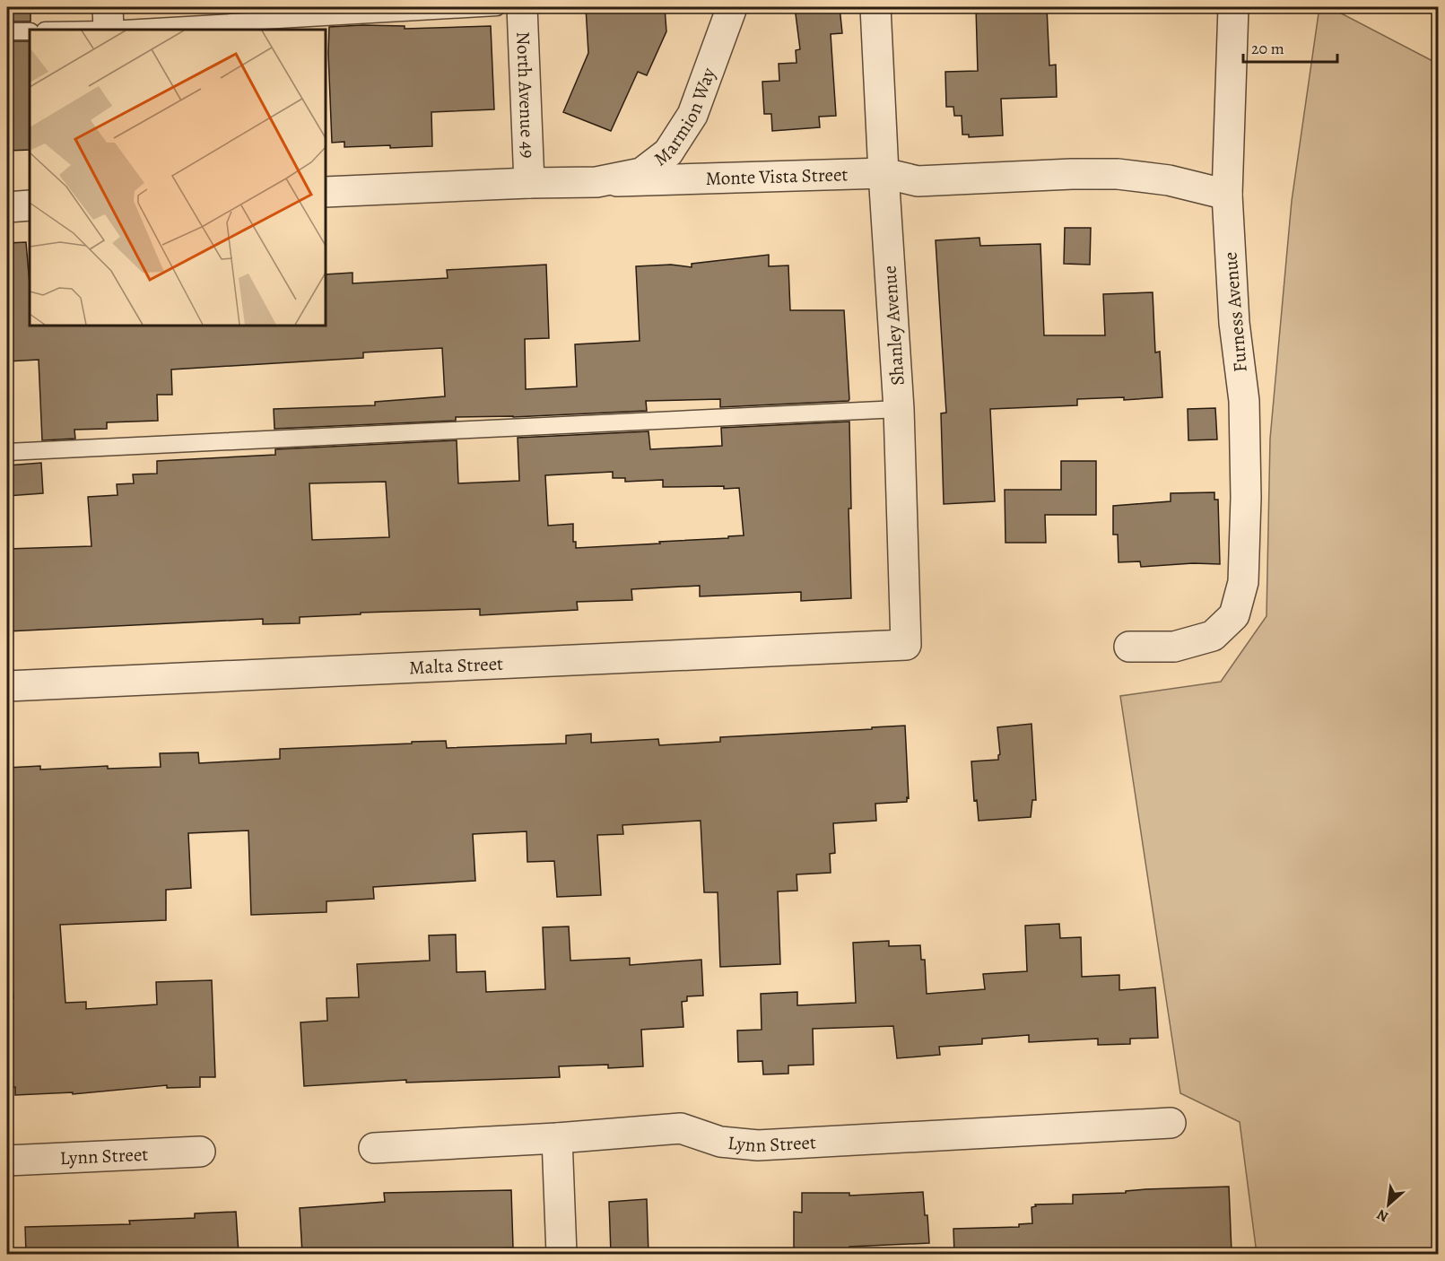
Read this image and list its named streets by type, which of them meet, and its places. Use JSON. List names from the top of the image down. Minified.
{"streets":{"street":["North Avenue 49","Marmion Way","Monte Vista Street","Furness Avenue","Shanley Avenue","Malta Street","Lynn Street"]},"crossings":[["North Avenue 49","Monte Vista Street"],["Marmion Way","Monte Vista Street"],["Monte Vista Street","Furness Avenue"],["Monte Vista Street","Shanley Avenue"],["Shanley Avenue","Malta Street"]],"scale_bar":"20 m","north":"bottom left"}
